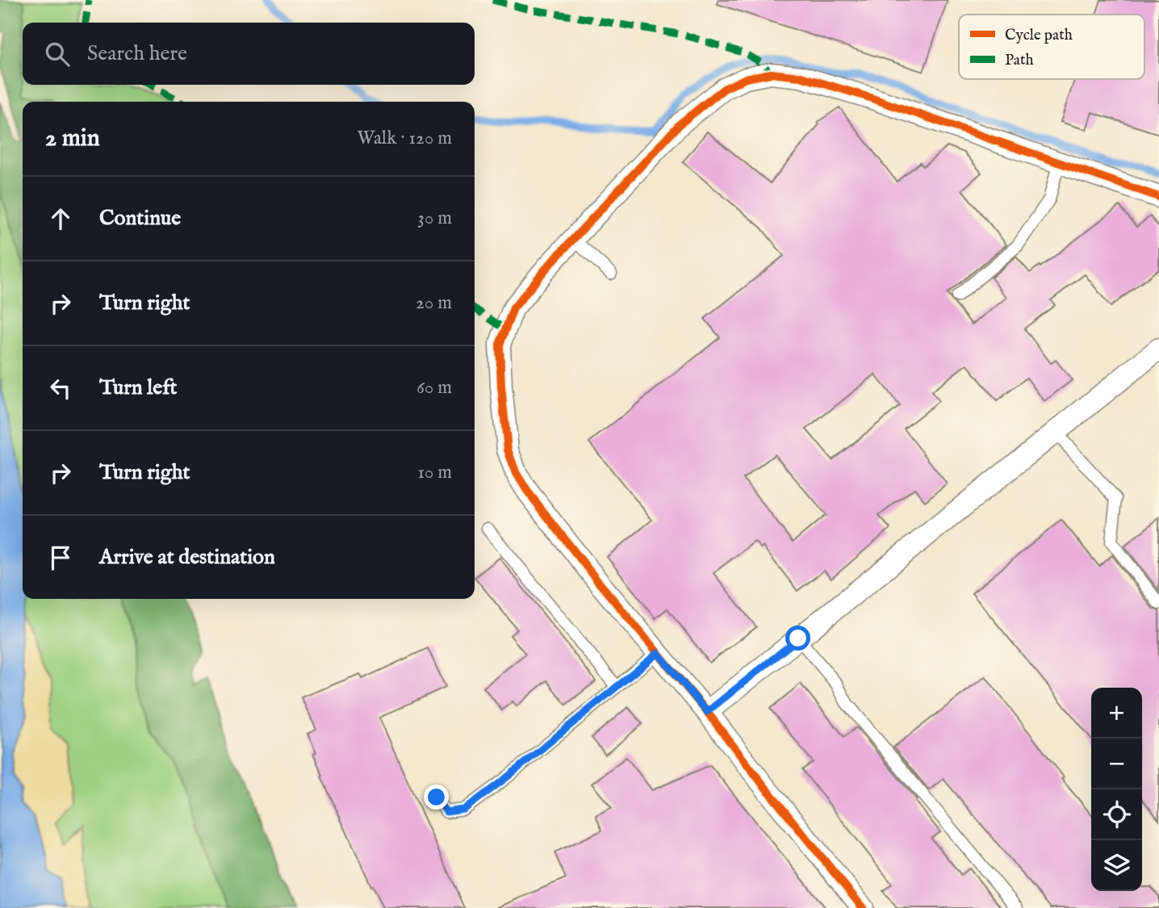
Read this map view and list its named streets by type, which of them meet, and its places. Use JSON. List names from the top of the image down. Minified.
{"legend":["Cycle path","Path"],"page":{"search":"Search here","heading":["2 min","Walk · 120 m"],"list":[["Continue","30 m"],["Turn right","20 m"],["Turn left","60 m"],["Turn right","10 m"],"Arrive at destination"],"map_buttons":["+","−"]}}
